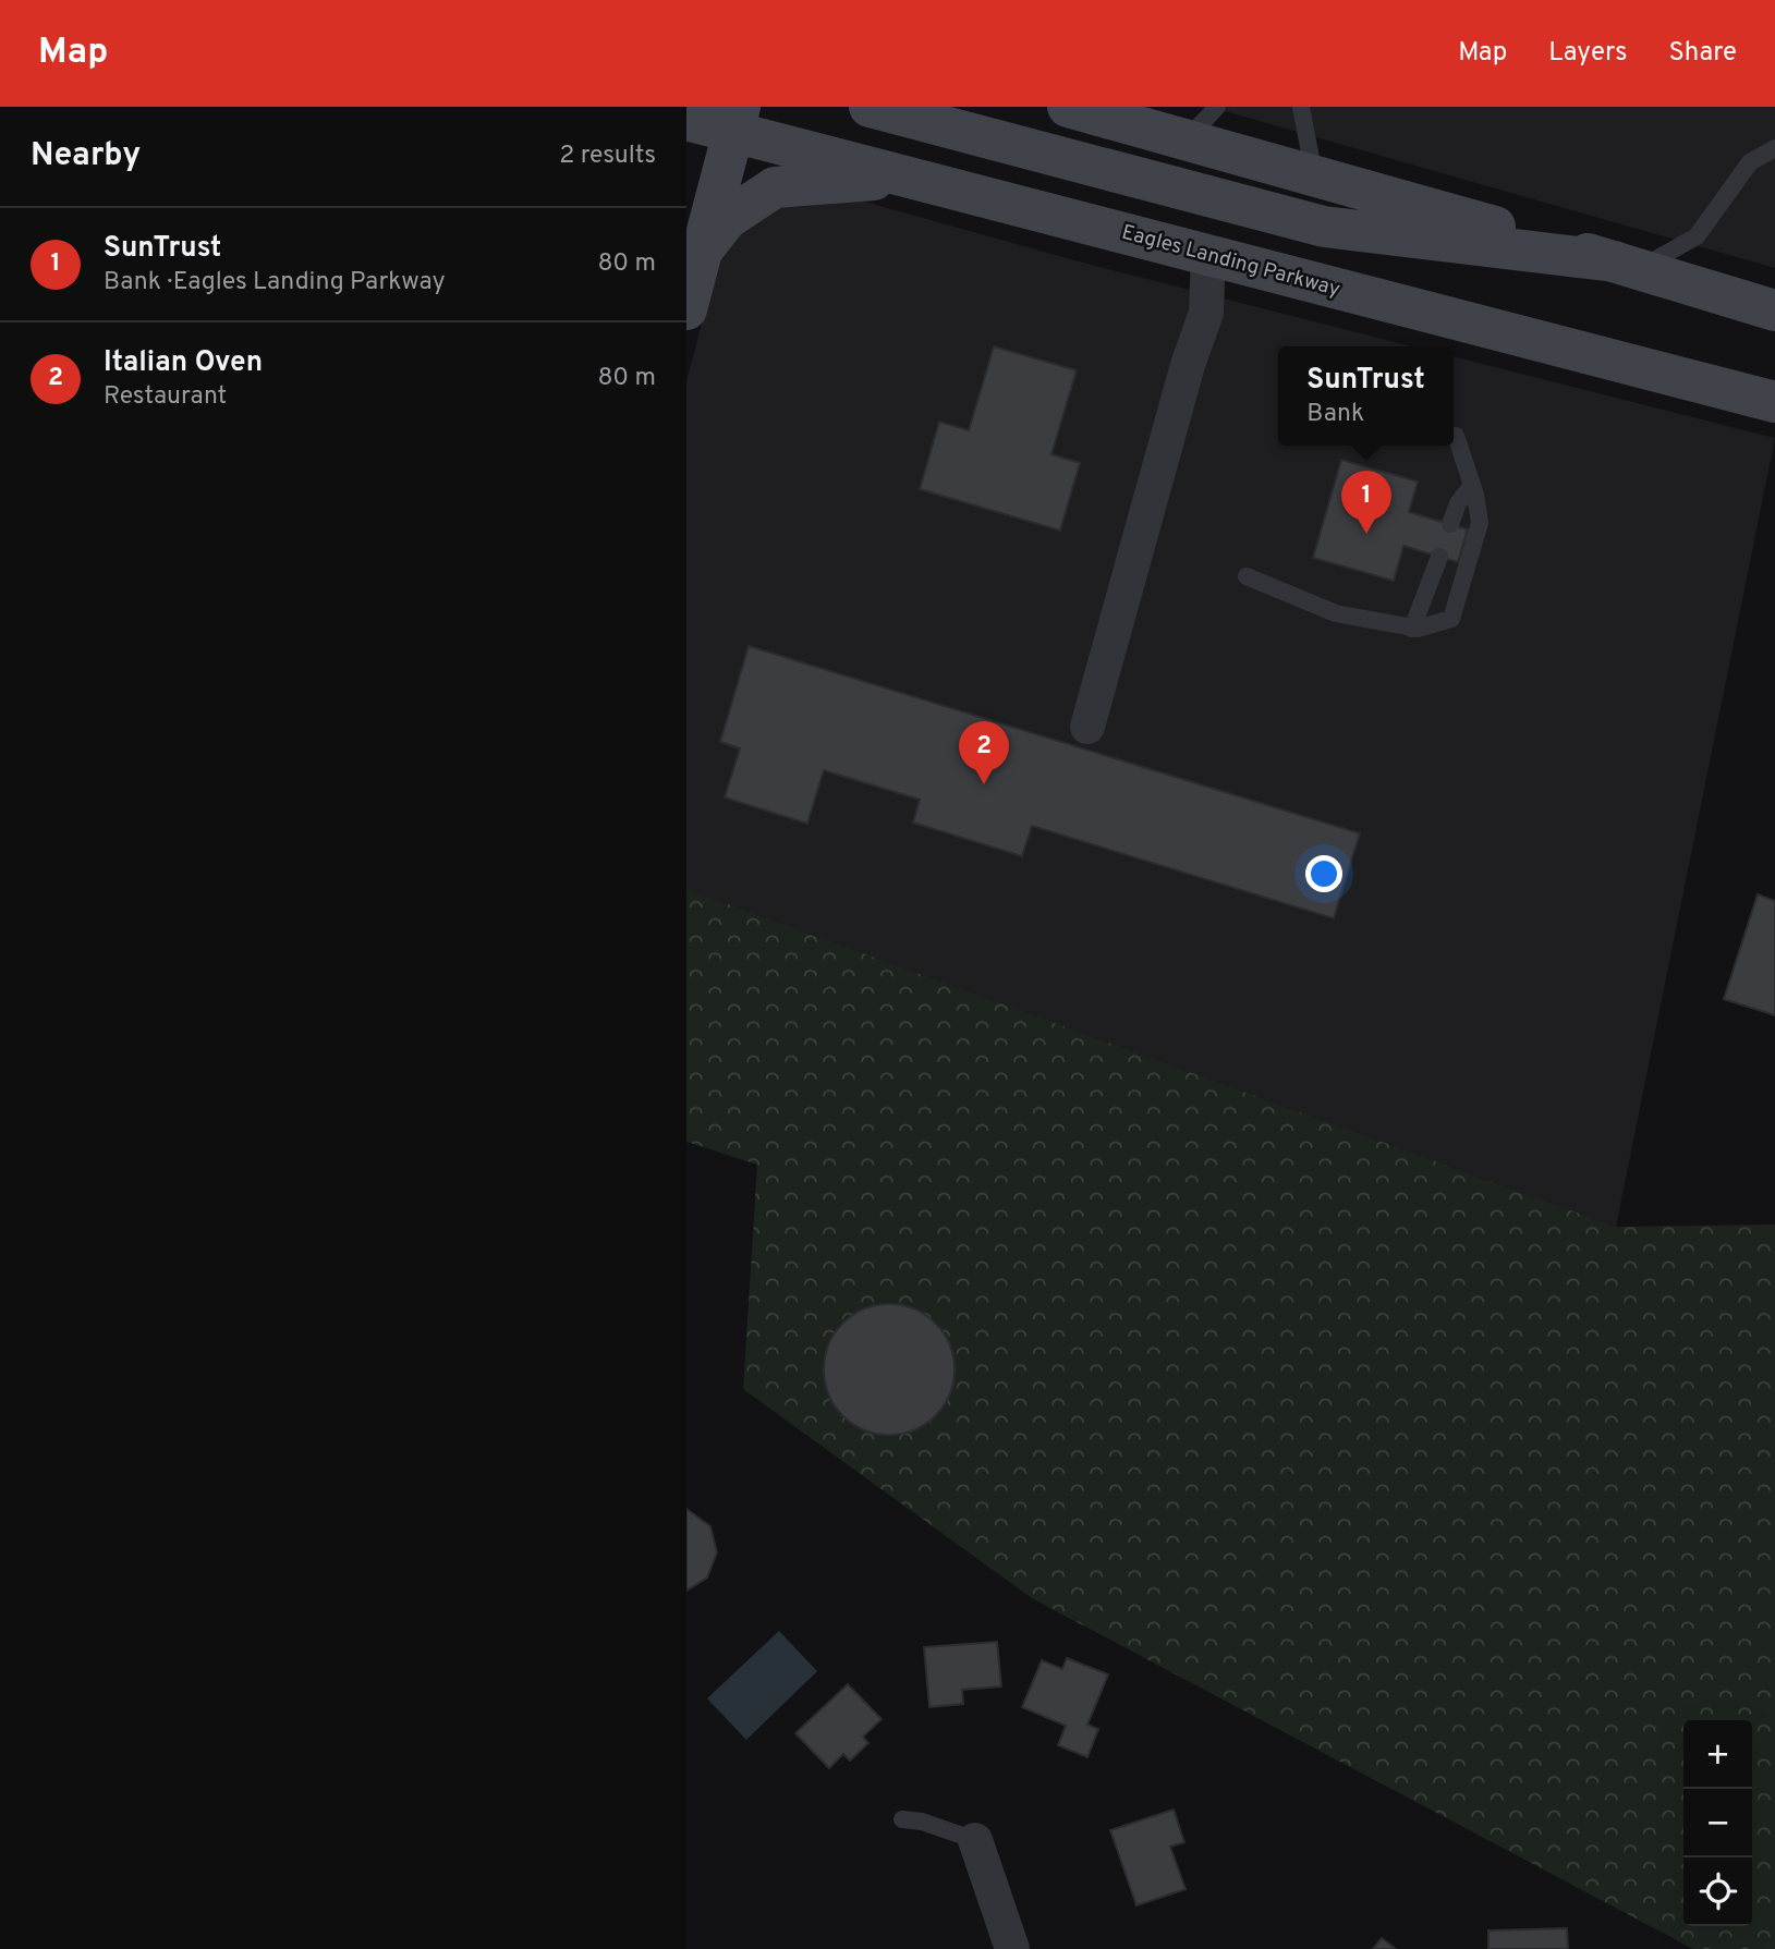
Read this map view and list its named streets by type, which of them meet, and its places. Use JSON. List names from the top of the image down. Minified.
{"streets":{"main road":["Eagles Landing Parkway"]},"page":{"header":"Map","nav":["Map","Layers","Share"],"heading":["Nearby","2 results"],"list":[{"mark":"1","name":"SunTrust","note":"Bank · Eagles Landing Parkway","value":"80 m"},{"mark":"2","name":"Italian Oven","note":"Restaurant","value":"80 m"}],"popup":["SunTrust","Bank"],"pins":["1","2"],"map_buttons":["+","−"]}}
